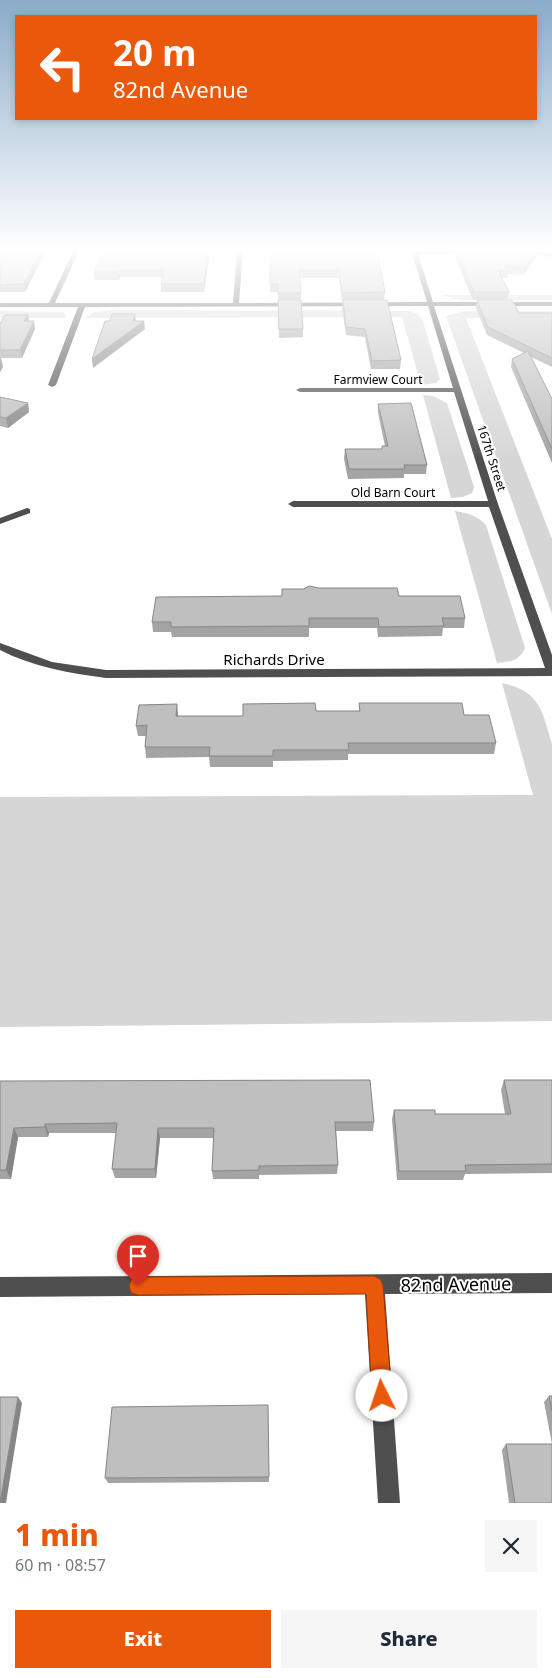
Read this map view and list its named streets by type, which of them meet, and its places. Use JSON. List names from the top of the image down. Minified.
{"streets":{"street":["Farmview Court","167th Street","Old Barn Court","Richards Drive","82nd Avenue"]},"crossings":[["Farmview Court","167th Street"],["167th Street","Old Barn Court"],["167th Street","Richards Drive"]],"page":{"turn":["20 m","82nd Avenue"],"heading":["1 min","60 m · 08:57"],"buttons":["Exit","Share"]}}
